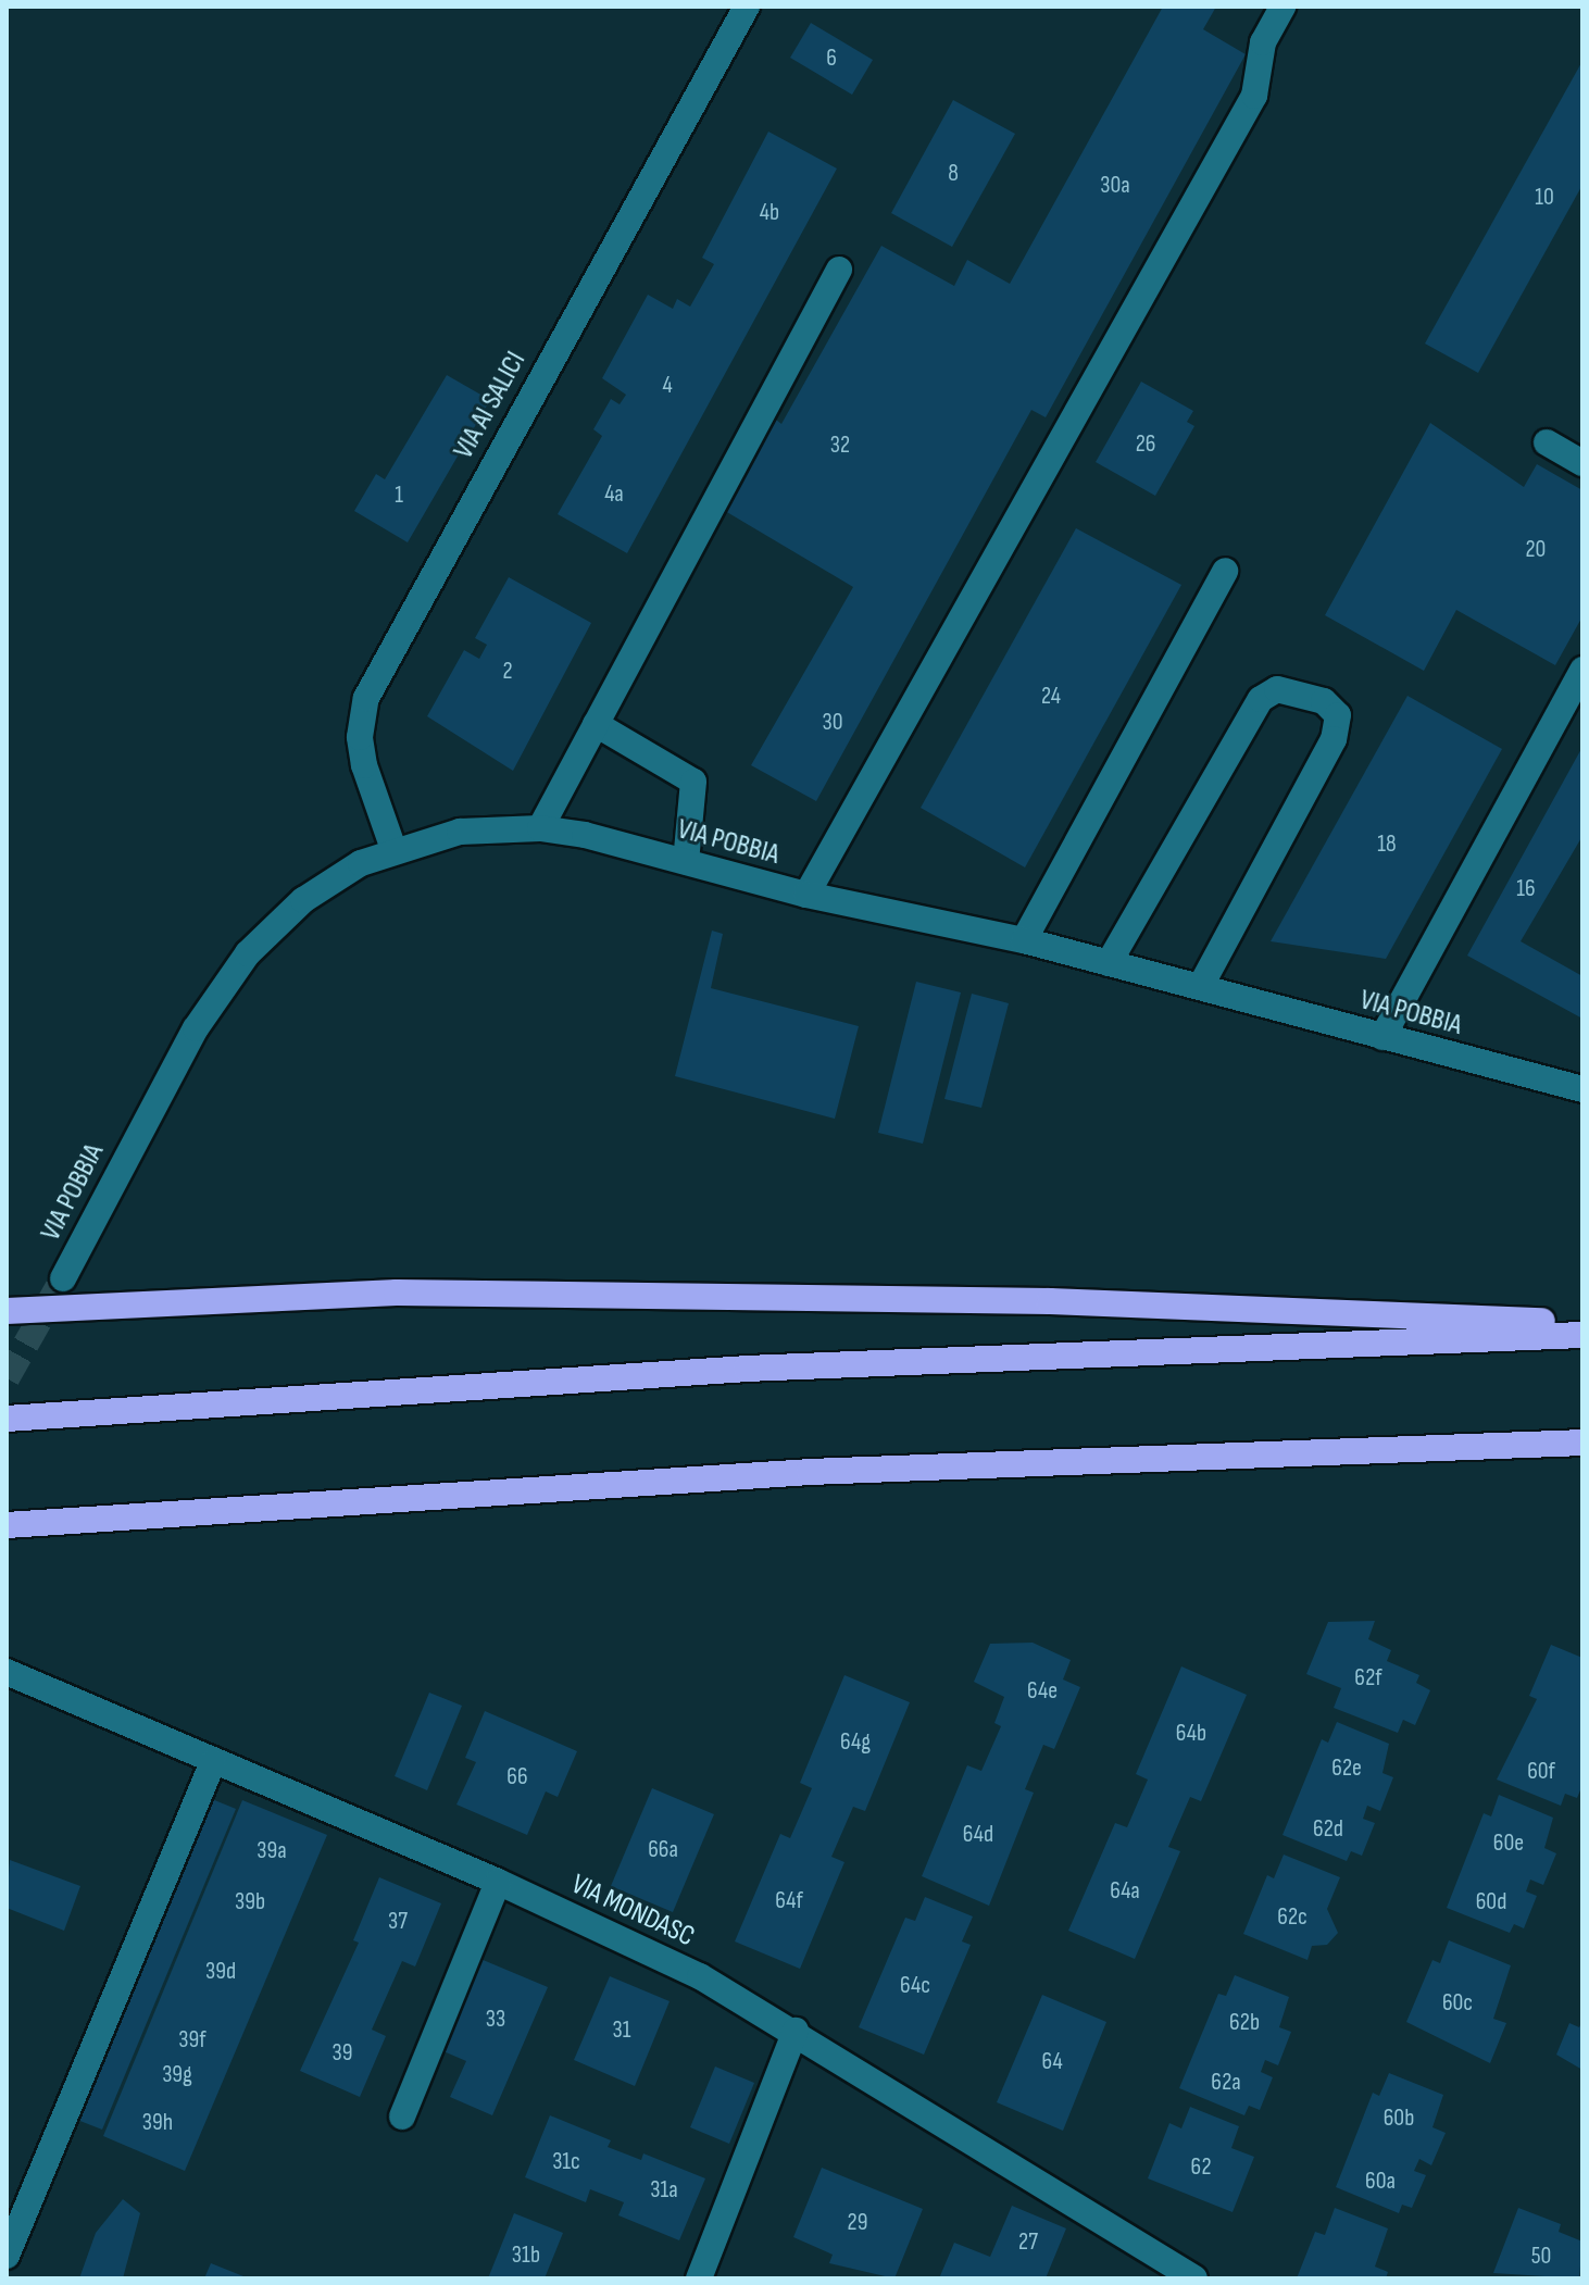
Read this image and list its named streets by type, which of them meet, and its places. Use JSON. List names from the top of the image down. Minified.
{"streets":{"street":["VIA AI SALICI","VIA POBBIA","VIA MONDASC"]},"crossings":[["VIA AI SALICI","VIA POBBIA"]],"house_numbers":["6","8","30a","10","4b","4","26","32","4a","1","20","2","24","30","18","16","62f","64e","64b","64g","62e","60f","66","62d","64d","60e","66a","39a","64a","64f","39b","60d","62c","37","39d","64c","60c","33","62b","31","39f","39","64","39g","62a","60b","39h","31c","62","60a","31a","29","27","31b","50"]}
